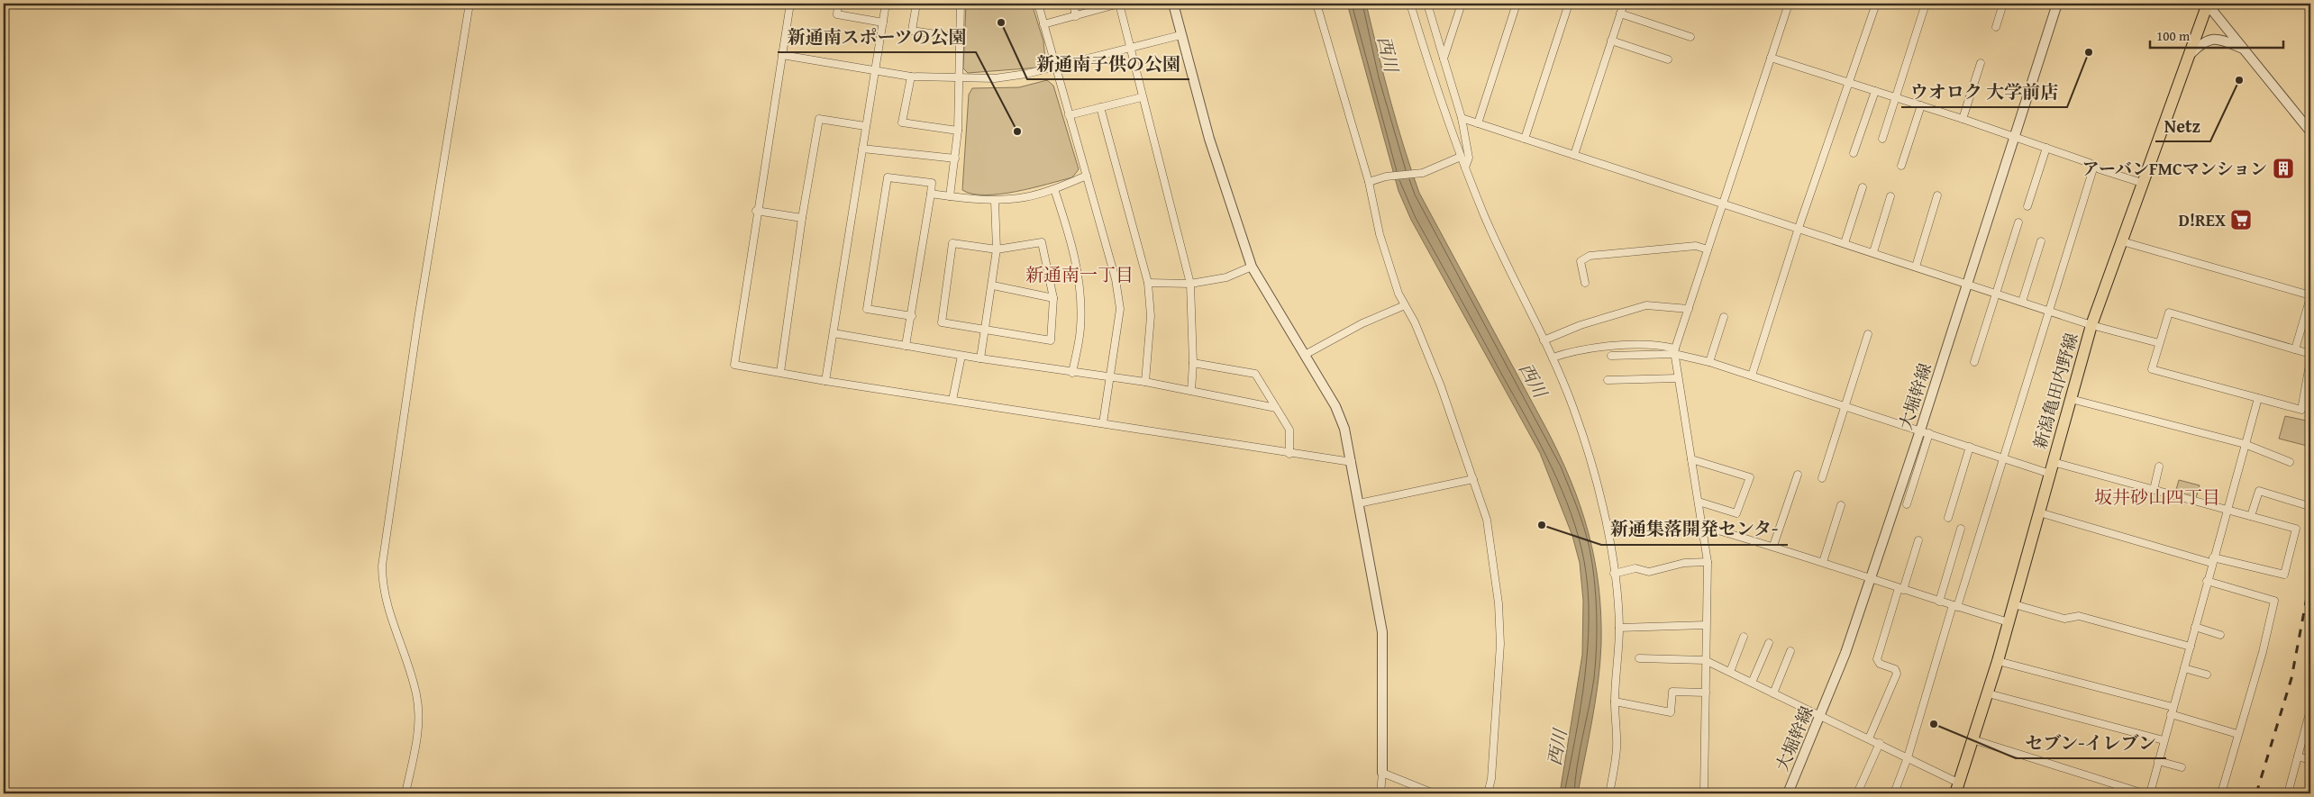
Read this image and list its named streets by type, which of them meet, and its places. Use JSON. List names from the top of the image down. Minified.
{"streets":{"main road":["新潟亀田内野線"],"street":["大堀幹線"]},"districts":["新通南一丁目","坂井砂山四丁目"],"water":["西川"],"places":{"other":["新通南子供の公園","ウオロク 大学前店","Netz","新通南スポーツの公園","新通集落開発センタ-","セブン-イレブン"],"building":["アーバンFMCマンション"],"supermarket":["D!REX"]},"scale_bar":"100 m"}
